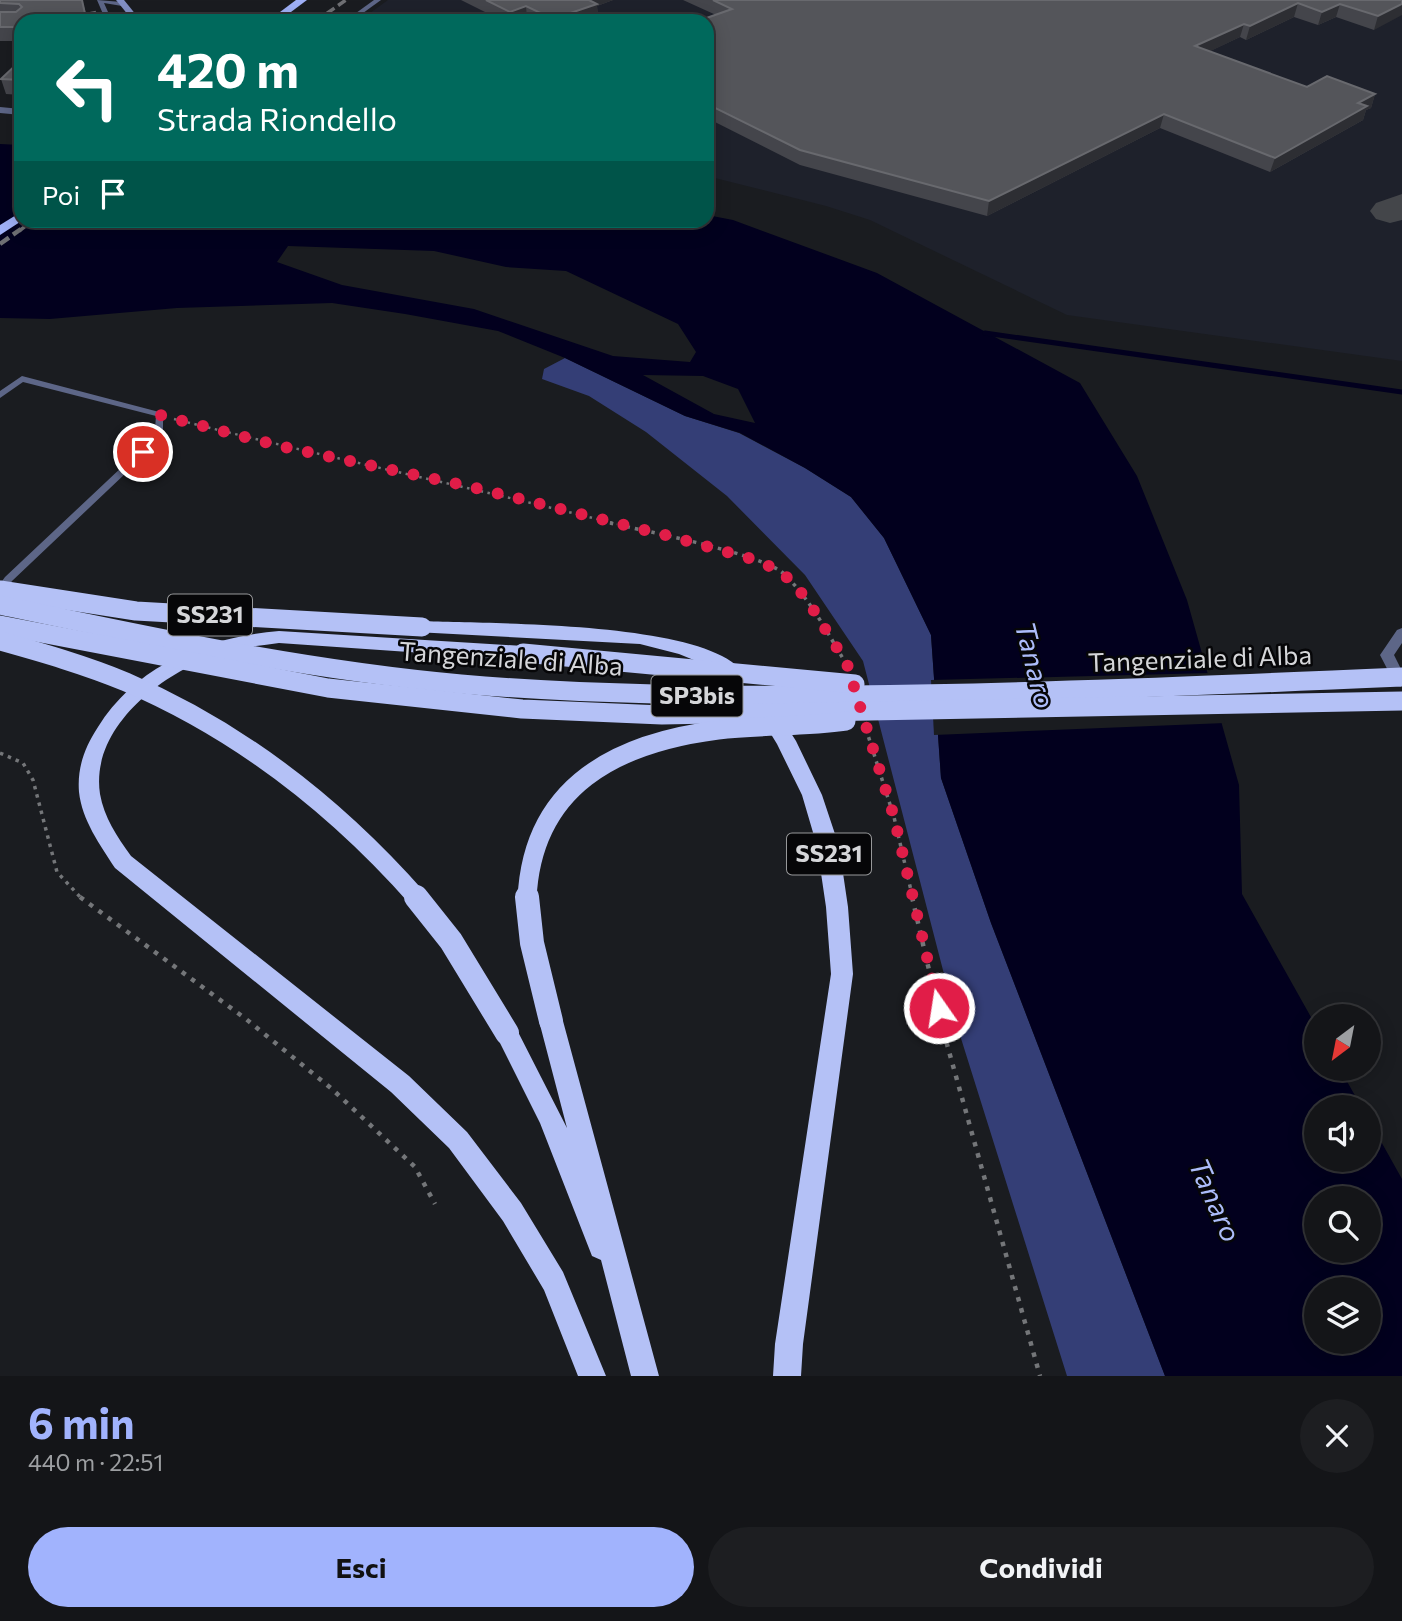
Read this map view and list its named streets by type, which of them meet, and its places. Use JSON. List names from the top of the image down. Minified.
{"streets":{"highway":["SS231","Tangenziale di Alba","SP3bis"]},"water":["Tanaro"],"north":"bottom left","page":{"turn":["420 m","Strada Riondello"],"then":"Poi","heading":["6 min","440 m · 22:51"],"buttons":["Esci","Condividi"]}}
